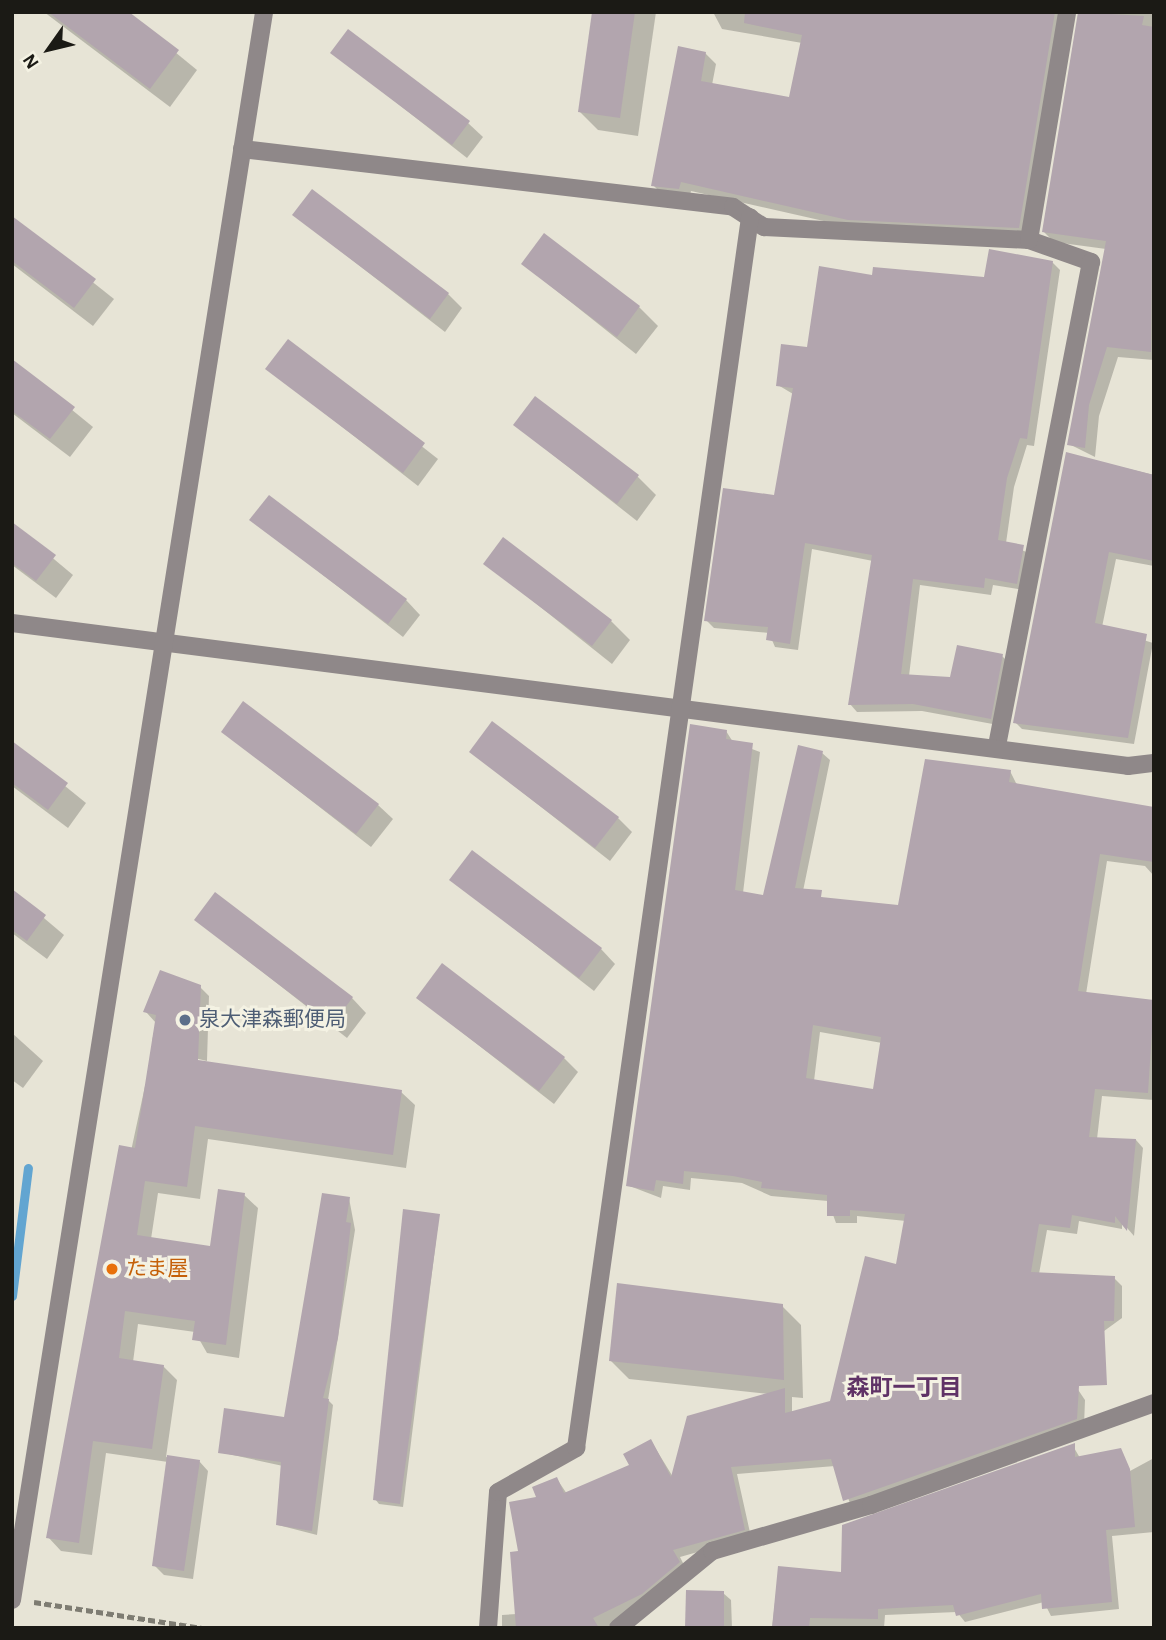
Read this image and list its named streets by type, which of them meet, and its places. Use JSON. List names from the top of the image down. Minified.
{"districts":["森町一丁目"],"places":["泉大津森郵便局","たま屋"],"north":"bottom left"}
